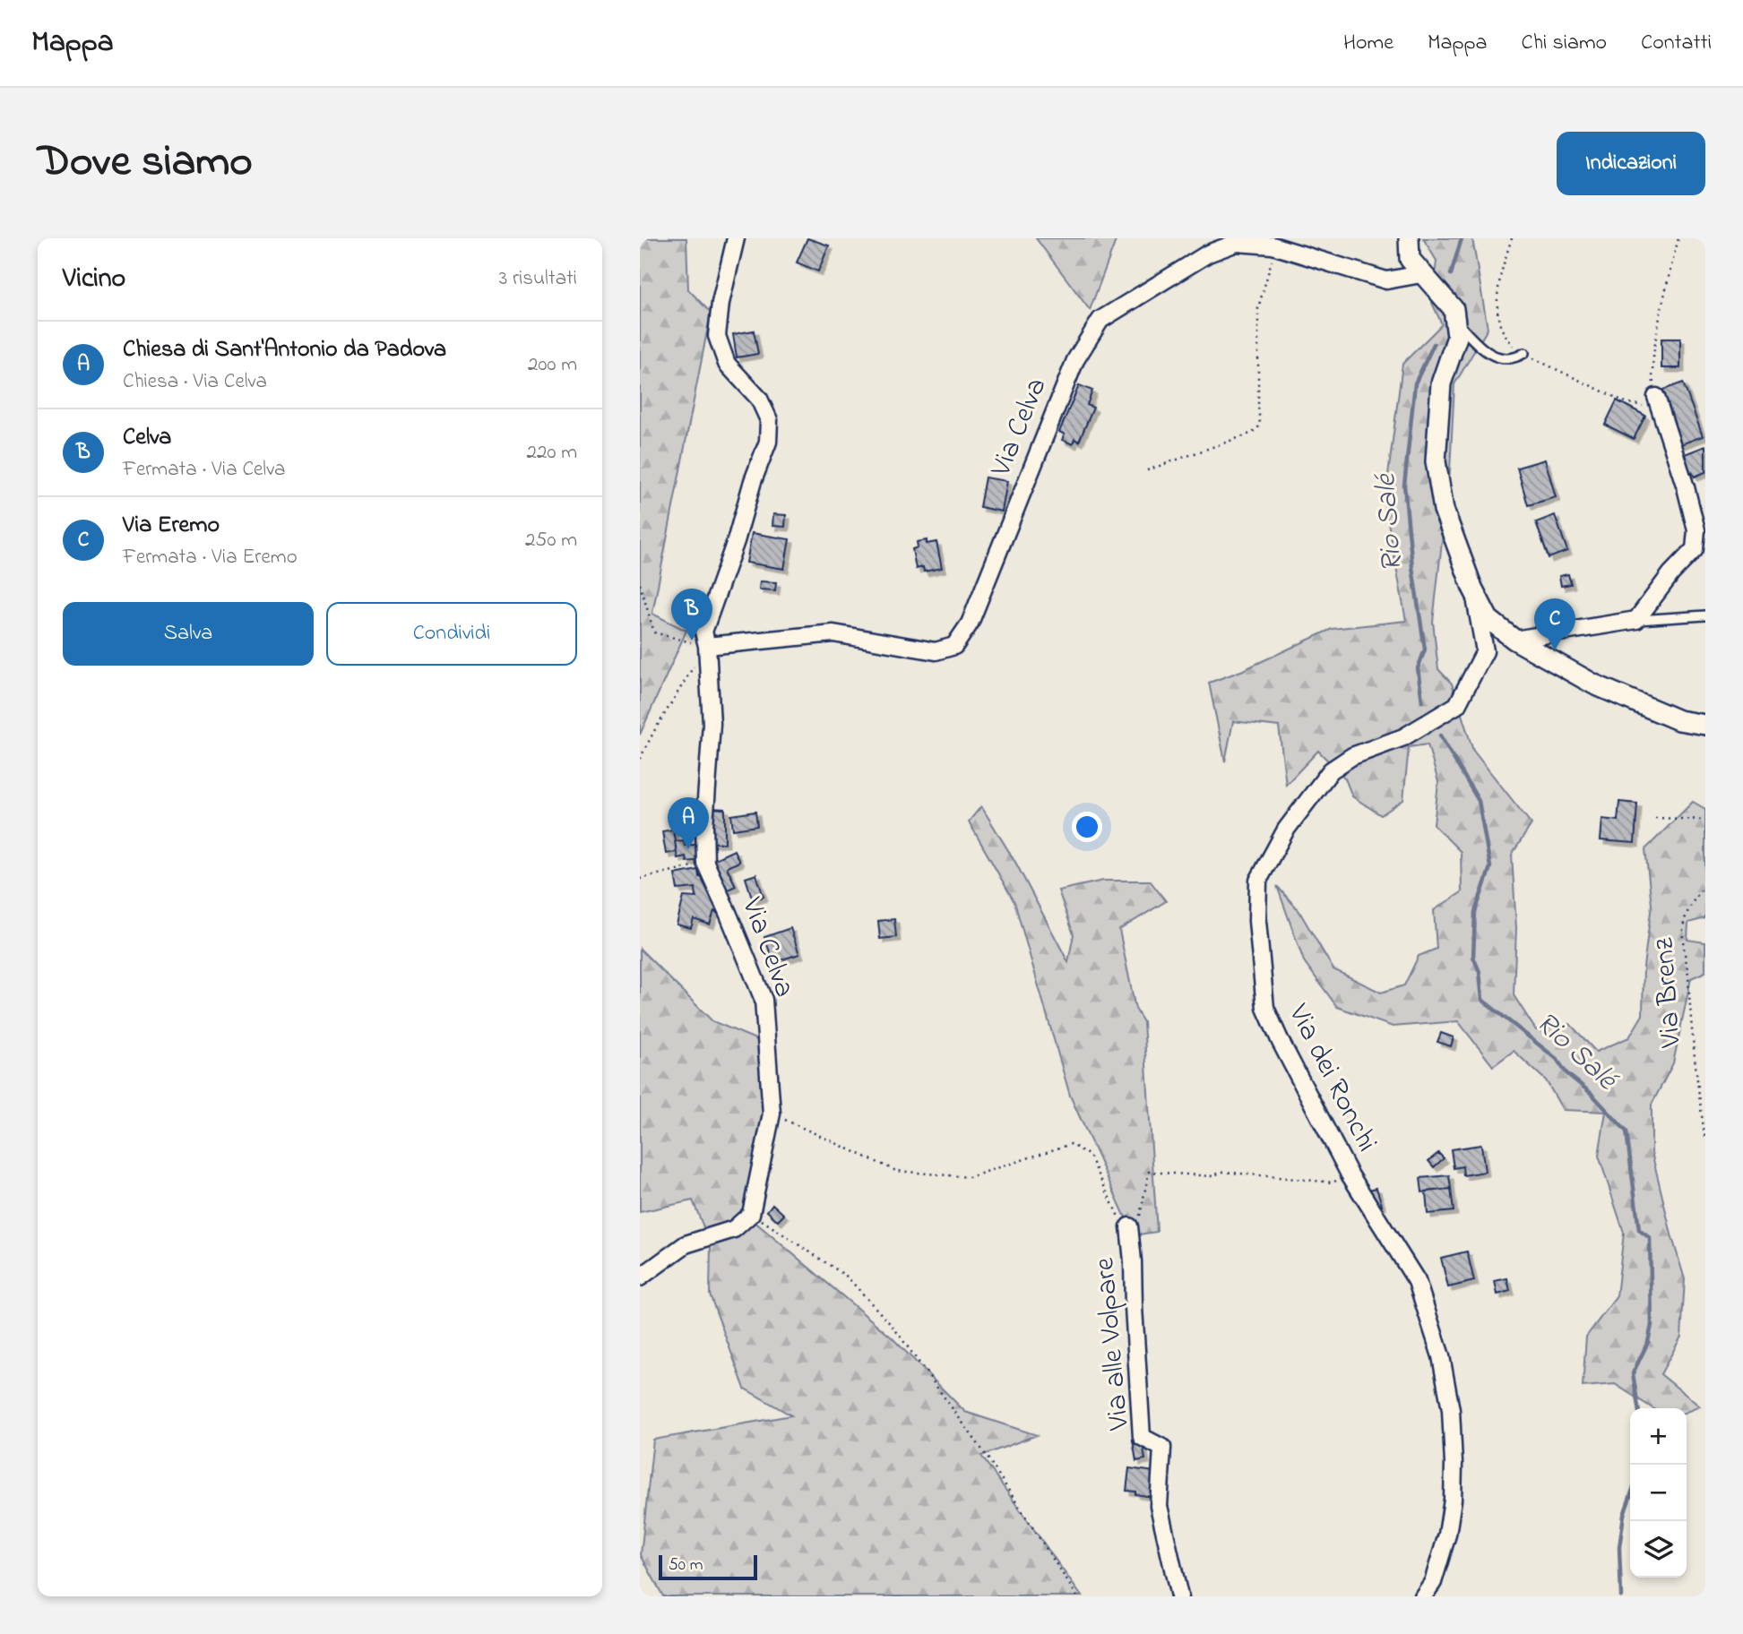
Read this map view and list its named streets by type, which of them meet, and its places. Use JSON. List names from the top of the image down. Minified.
{"streets":{"street":["Via Celva","Via dei Ronchi","Via alle Volpare"],"path":["Via Brenz"]},"water":["Rio Salé"],"scale_bar":"50 m","page":{"header":"Mappa","nav":["Home","Mappa","Chi siamo","Contatti"],"title":"Dove siamo","buttons":["Indicazioni",["Salva","Condividi"]],"heading":["Vicino","3 risultati"],"list":[{"mark":"A","name":"Chiesa di Sant'Antonio da Padova","note":"Chiesa · Via Celva","value":"200 m"},{"mark":"B","name":"Celva","note":"Fermata · Via Celva","value":"220 m"},{"mark":"C","name":"Via Eremo","note":"Fermata · Via Eremo","value":"250 m"}],"pins":["B","C","A"],"map_buttons":["+","−"],"scale":"50 m"}}
